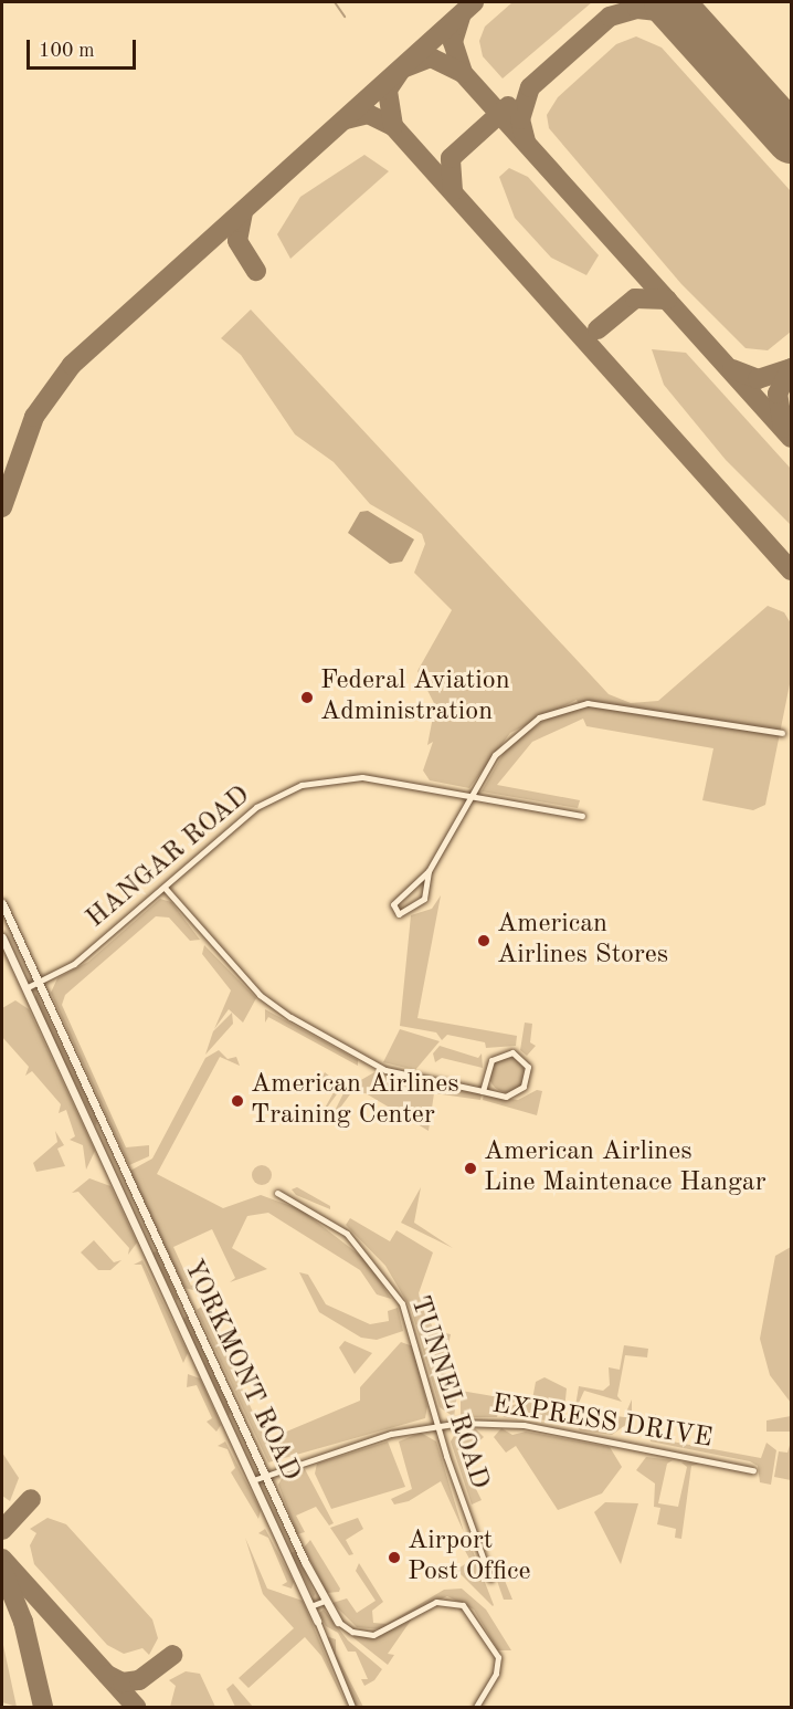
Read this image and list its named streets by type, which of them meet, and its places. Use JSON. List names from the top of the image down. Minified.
{"streets":{"street":["HANGAR ROAD","YORKMONT ROAD","TUNNEL ROAD","EXPRESS DRIVE"]},"crossings":[["HANGAR ROAD","YORKMONT ROAD"],["YORKMONT ROAD","EXPRESS DRIVE"],["TUNNEL ROAD","EXPRESS DRIVE"]],"places":["Federal Aviation Administration","American Airlines Stores","American Airlines Training Center","American Airlines Line Maintenace Hangar","Airport Post Office"],"scale_bar":"100 m"}
